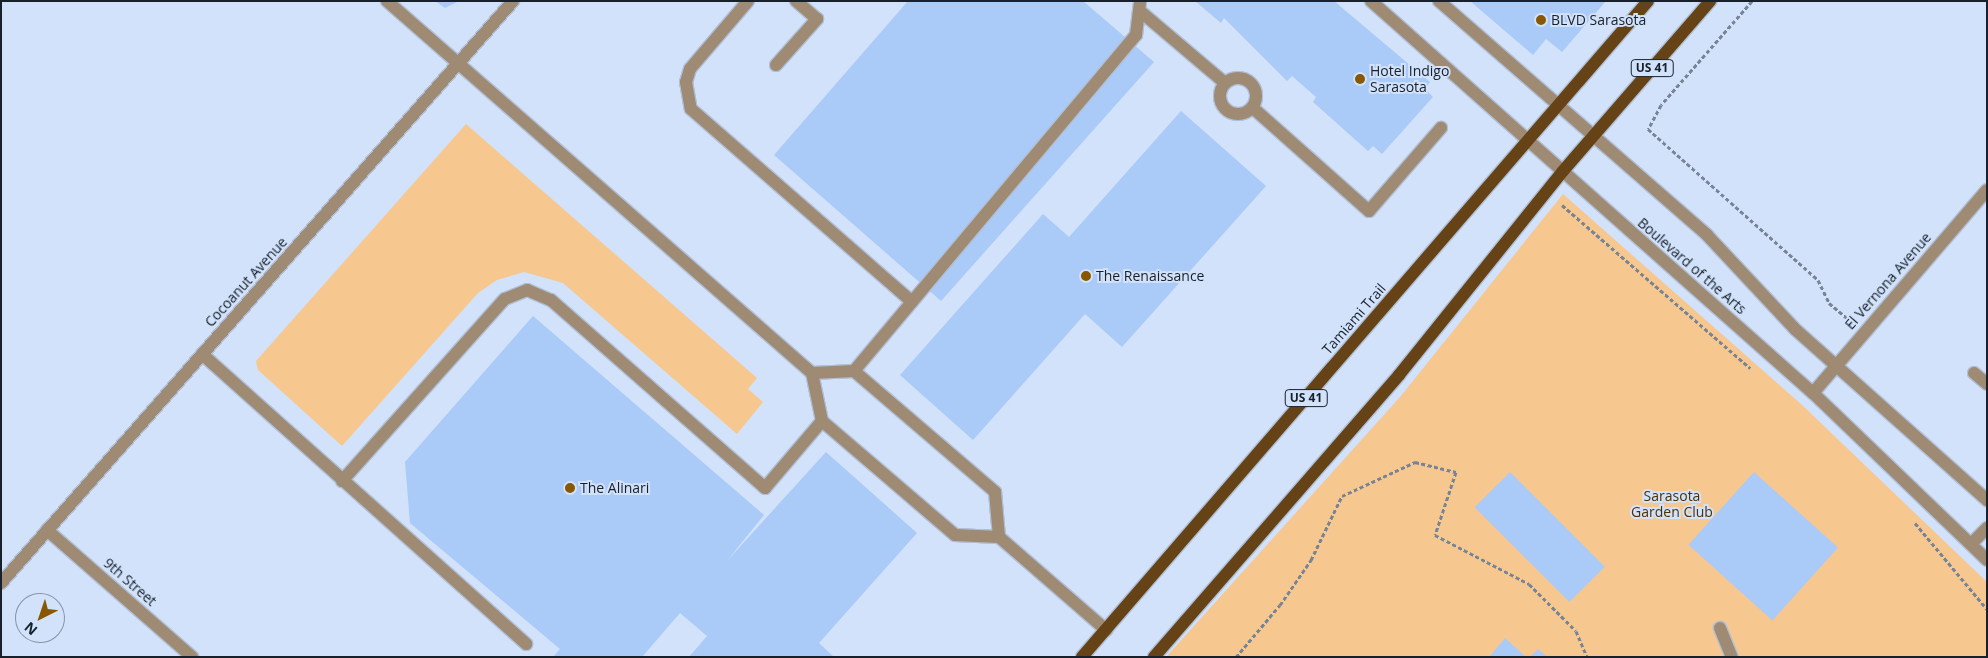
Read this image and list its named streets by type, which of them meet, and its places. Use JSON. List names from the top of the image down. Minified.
{"streets":{"main road":["US 41","Tamiami Trail"],"street":["Boulevard of the Arts","El Vernona Avenue","Cocoanut Avenue","9th Street"]},"crossings":[["US 41","Boulevard of the Arts"],["Boulevard of the Arts","El Vernona Avenue"],["Boulevard of the Arts","Tamiami Trail"],["Cocoanut Avenue","9th Street"]],"parks":["Sarasota Garden Club"],"places":["BLVD Sarasota","Hotel Indigo Sarasota","The Renaissance","The Alinari"],"north":"bottom left"}
